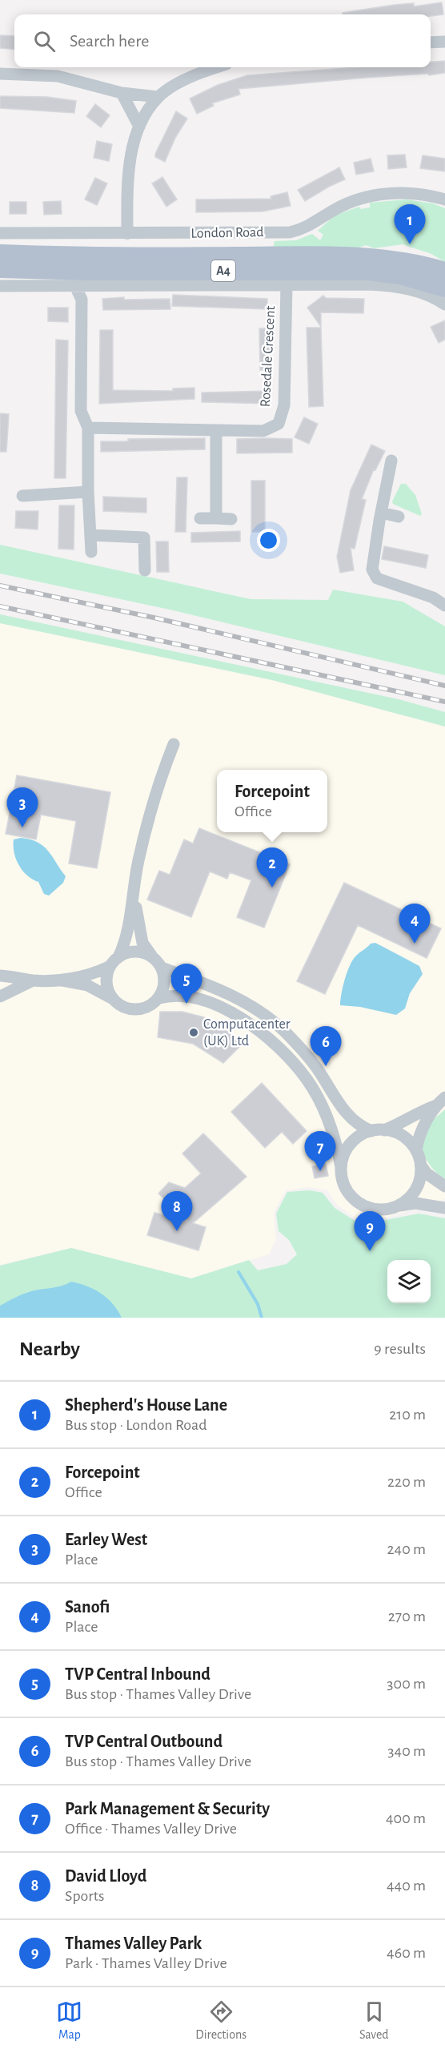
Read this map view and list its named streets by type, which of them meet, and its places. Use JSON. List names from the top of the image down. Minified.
{"streets":{"main road":["London Road","A4"],"street":["Rosedale Crescent"]},"places":["Computacenter (UK) Ltd"],"page":{"search":"Search here","pins":["1","3","2","4","5","6","7","8","9"],"popup":["Forcepoint","Office"],"heading":["Nearby","9 results"],"list":[{"mark":"1","name":"Shepherd's House Lane","note":"Bus stop · London Road","value":"210 m"},{"mark":"2","name":"Forcepoint","note":"Office","value":"220 m"},{"mark":"3","name":"Earley West","note":"Place","value":"240 m"},{"mark":"4","name":"Sanofi","note":"Place","value":"270 m"},{"mark":"5","name":"TVP Central Inbound","note":"Bus stop · Thames Valley Drive","value":"300 m"},{"mark":"6","name":"TVP Central Outbound","note":"Bus stop · Thames Valley Drive","value":"340 m"},{"mark":"7","name":"Park Management & Security","note":"Office · Thames Valley Drive","value":"400 m"},{"mark":"8","name":"David Lloyd","note":"Sports","value":"440 m"},{"mark":"9","name":"Thames Valley Park","note":"Park · Thames Valley Drive","value":"460 m"}],"nav":["Map","Directions","Saved"]}}
